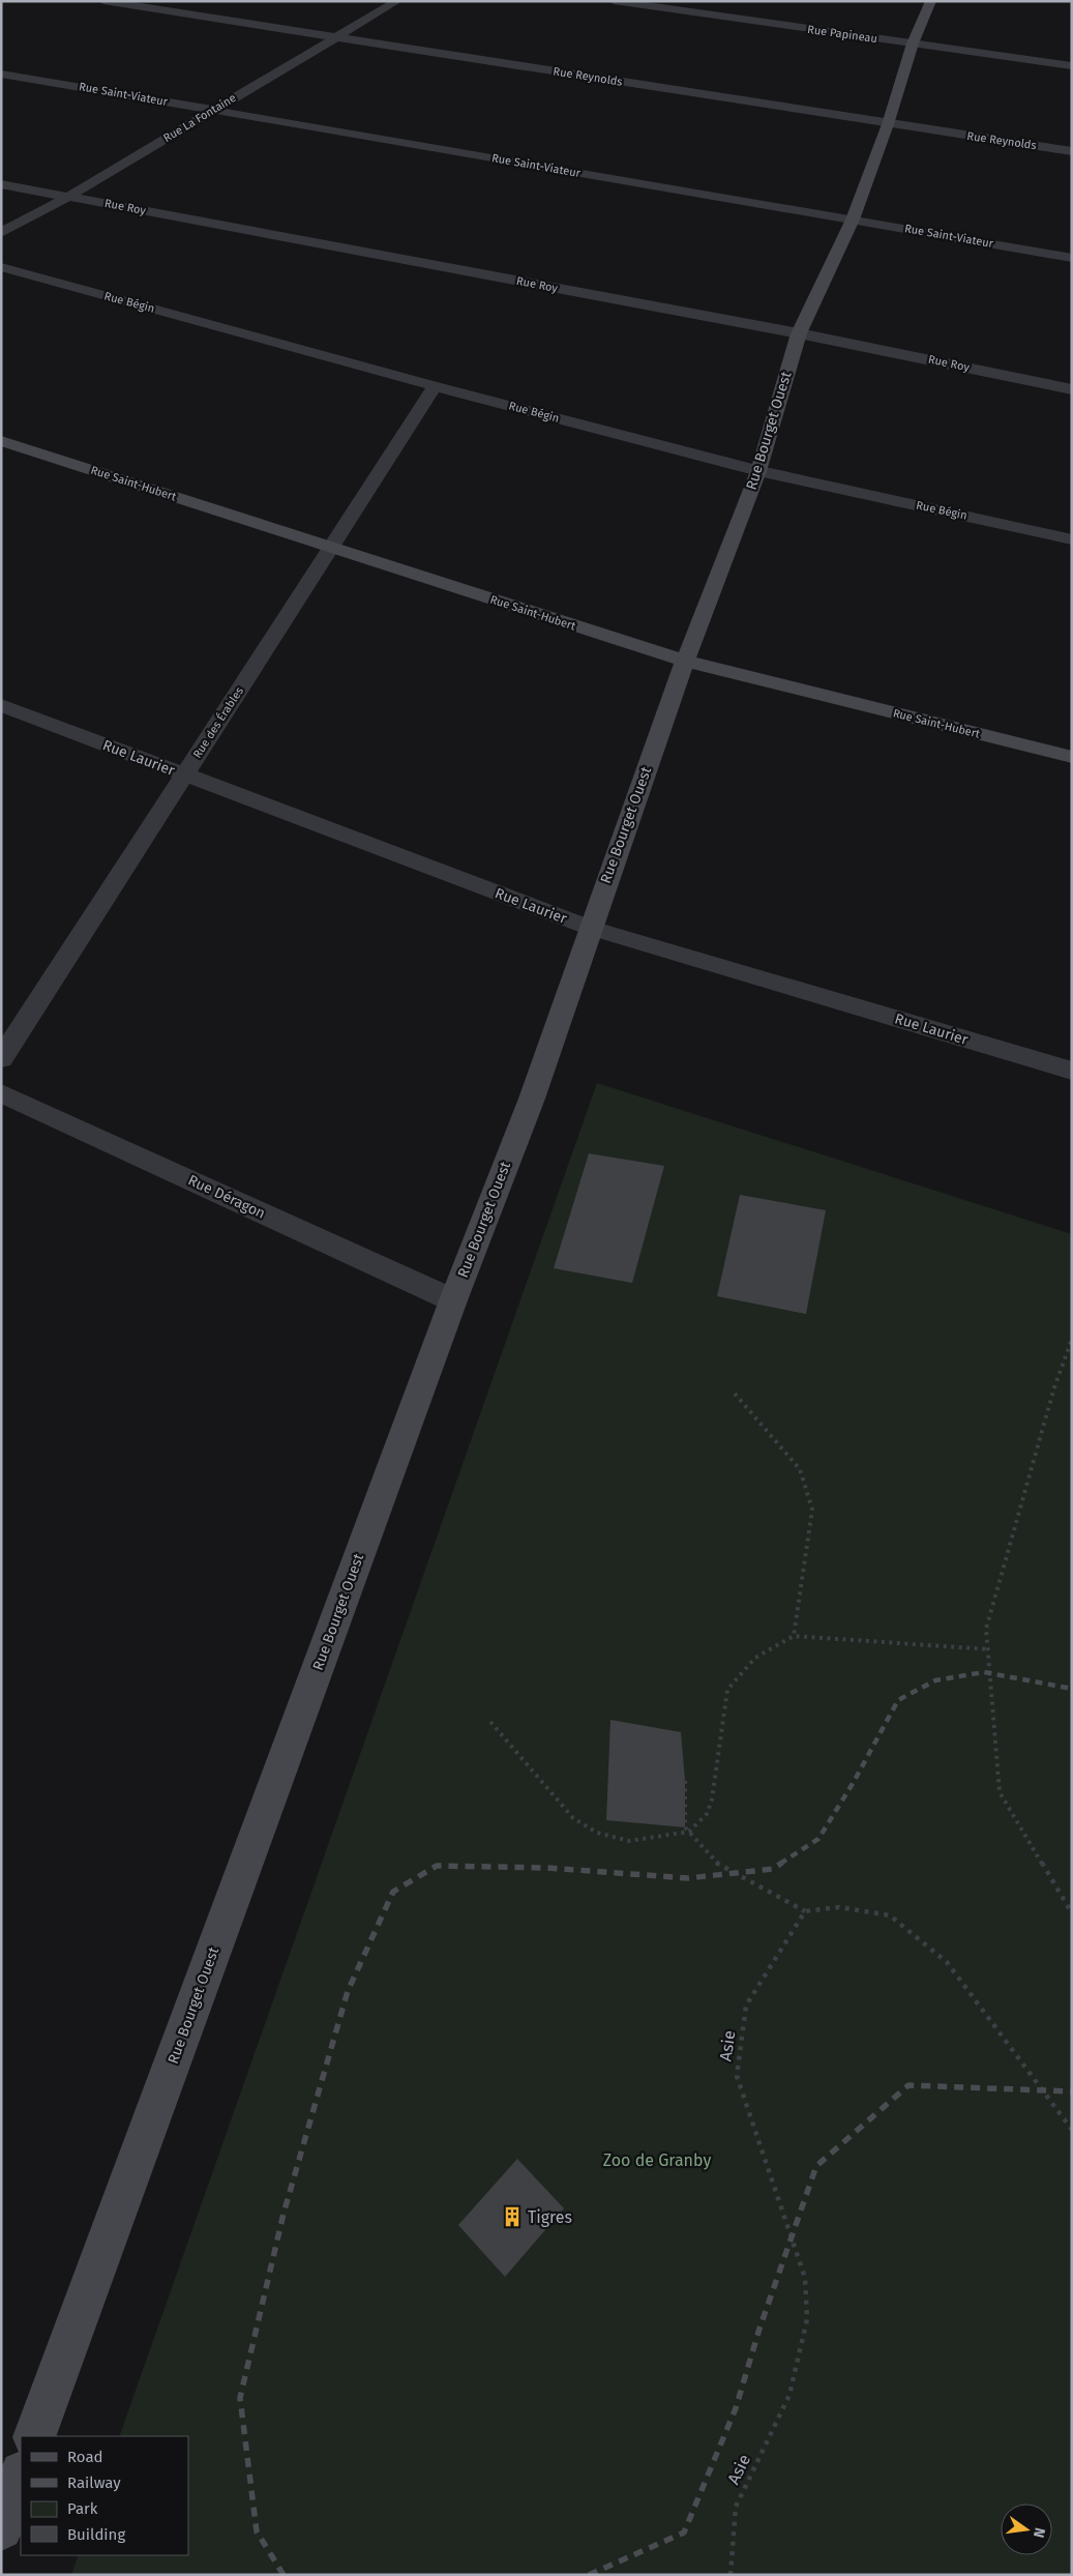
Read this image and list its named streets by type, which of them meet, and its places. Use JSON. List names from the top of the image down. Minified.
{"streets":{"street":["Rue Papineau","Rue Reynolds","Rue Saint-Viateur","Rue La Fontaine","Rue Roy","Rue Bégin","Rue Bourget Ouest","Rue Saint-Hubert","Rue des Érables","Rue Laurier","Rue Déragon"],"path":["Asie"]},"crossings":[["Rue Papineau","Rue Bourget Ouest"],["Rue Reynolds","Rue La Fontaine"],["Rue Reynolds","Rue Bourget Ouest"],["Rue Saint-Viateur","Rue La Fontaine"],["Rue Saint-Viateur","Rue Bourget Ouest"],["Rue La Fontaine","Rue Roy"],["Rue Roy","Rue Bourget Ouest"],["Rue Bégin","Rue Bourget Ouest"],["Rue Bégin","Rue des Érables"],["Rue Bourget Ouest","Rue Saint-Hubert"],["Rue Bourget Ouest","Rue Laurier"],["Rue Bourget Ouest","Rue Déragon"],["Rue Saint-Hubert","Rue des Érables"],["Rue des Érables","Rue Laurier"]],"parks":["Zoo de Granby"],"places":{"building":["Tigres"]},"legend":["Road","Railway","Park","Building"],"north":"right"}
